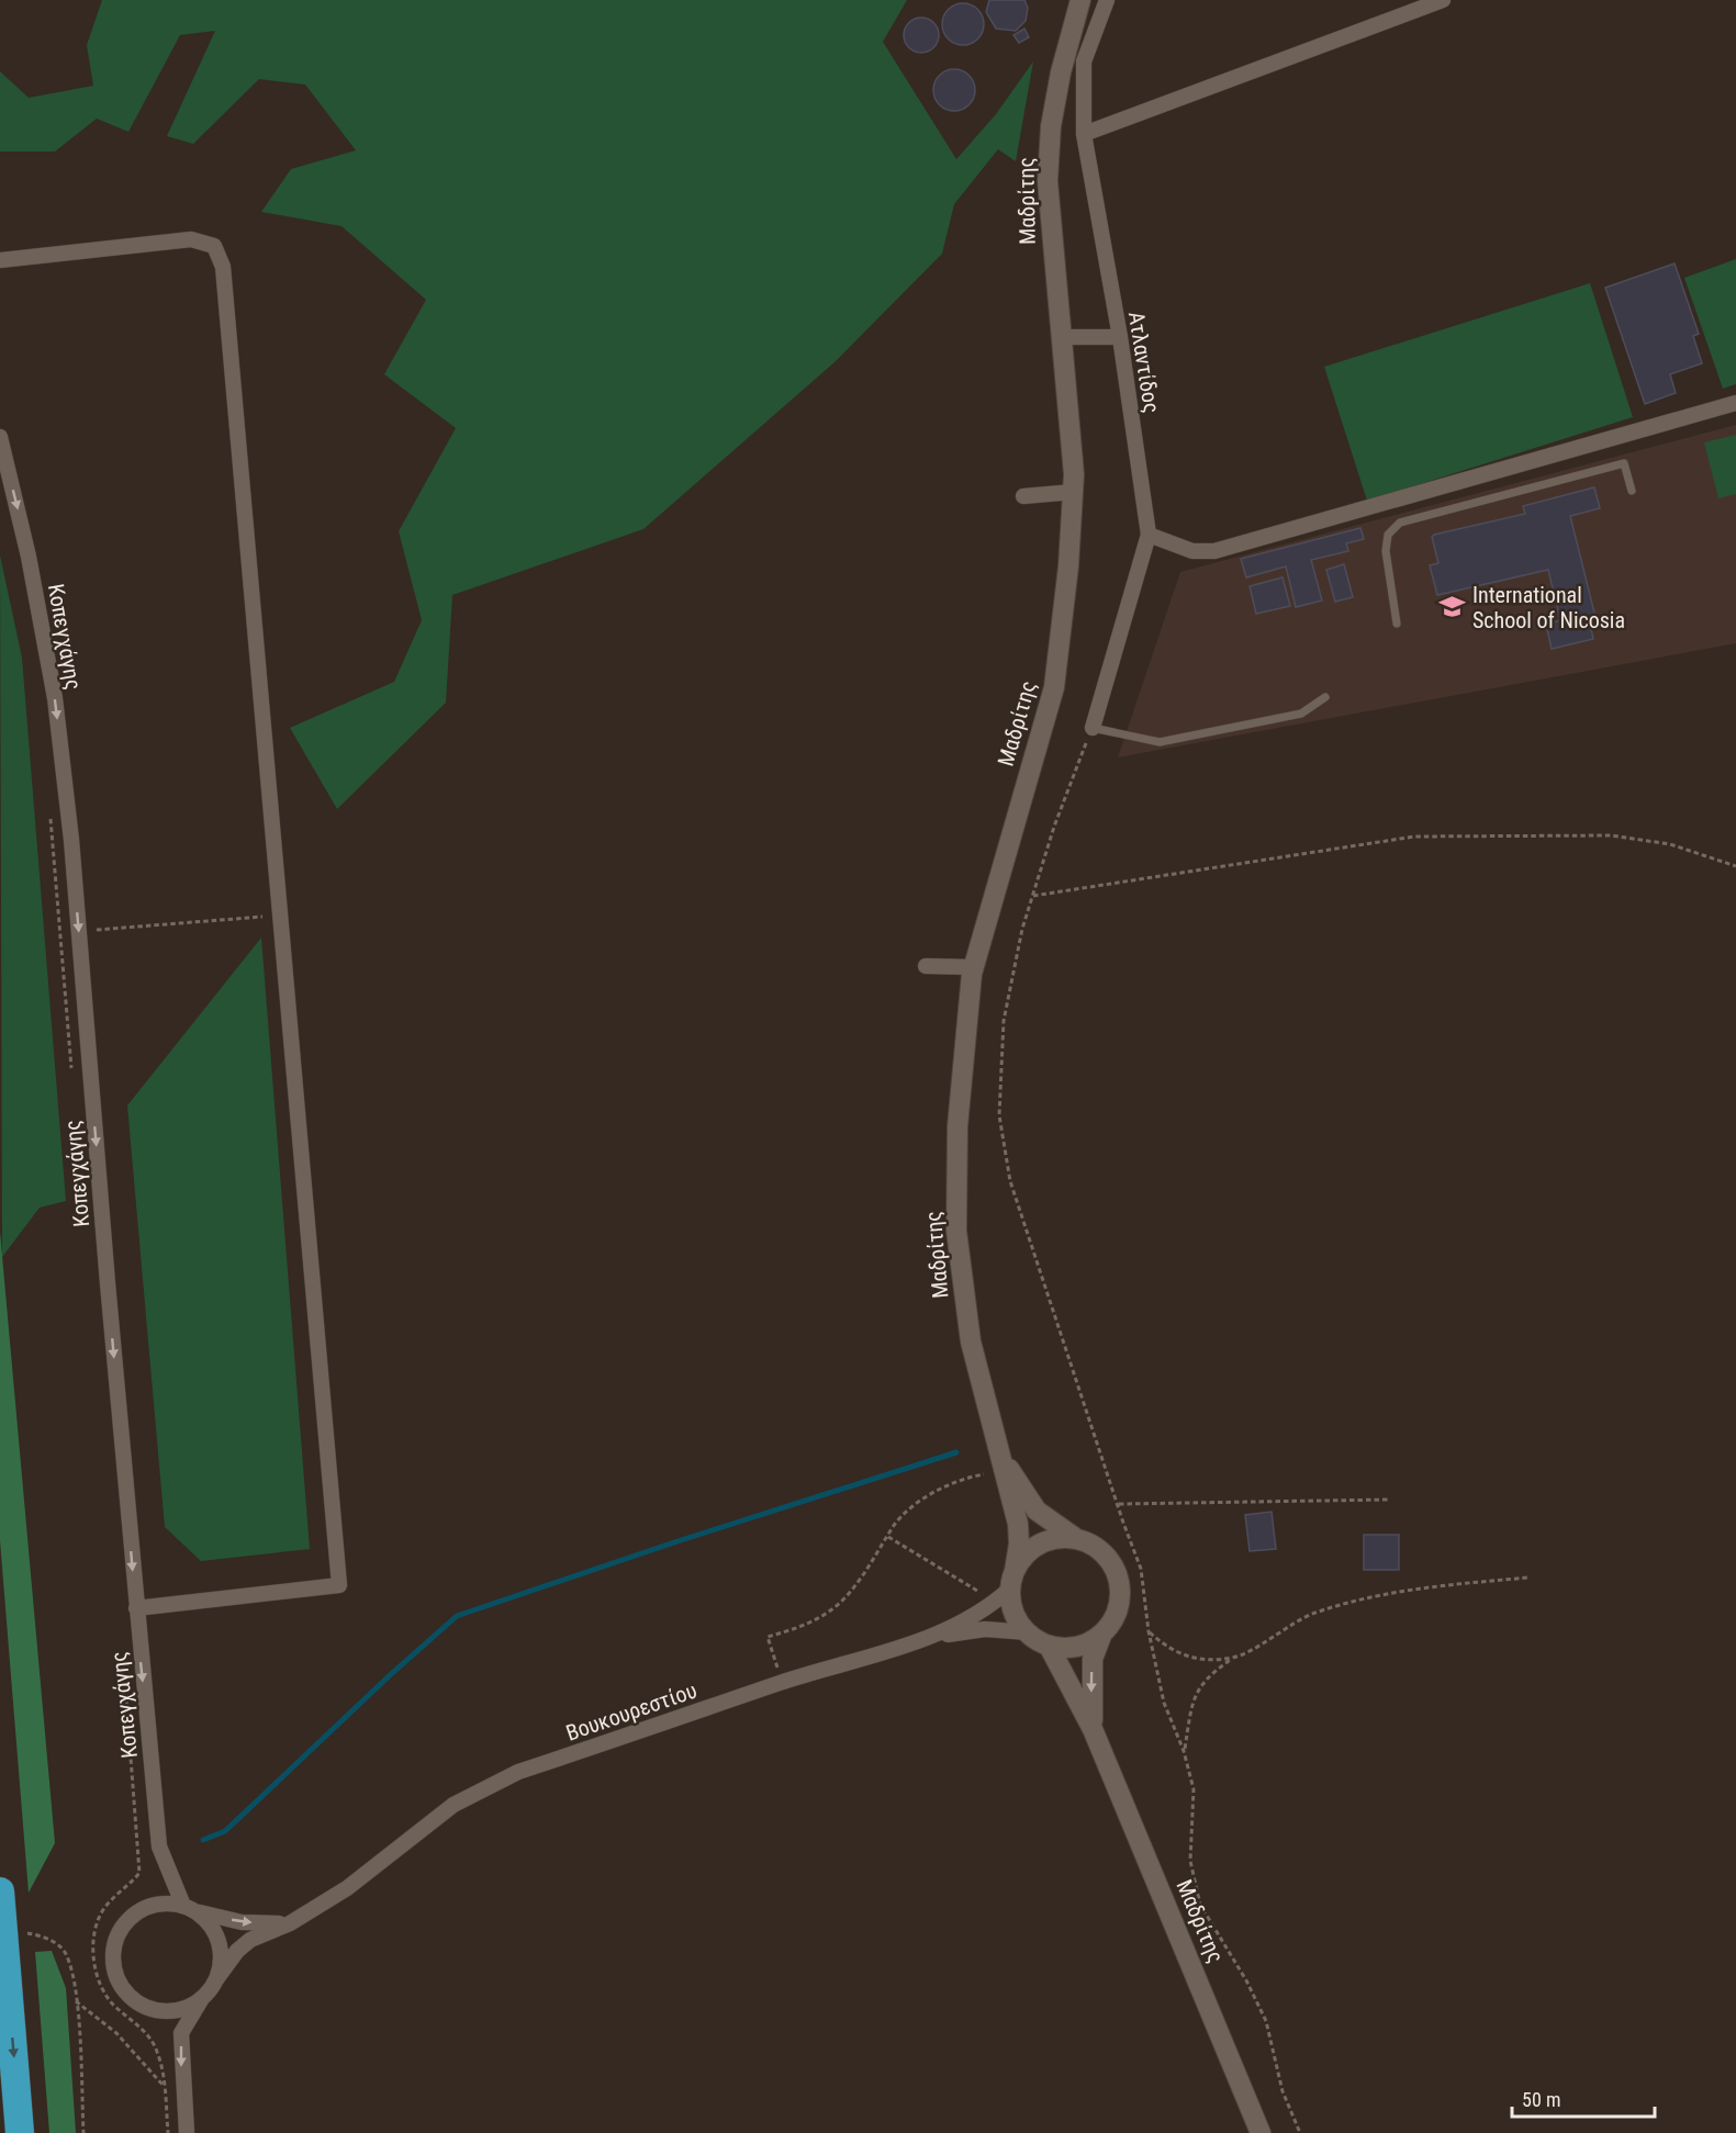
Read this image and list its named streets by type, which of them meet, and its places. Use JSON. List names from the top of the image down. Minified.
{"streets":{"street":["Μαδρίτης","Ατλαντίδος","Κοπεγχάγης","Βουκουρεστίου"]},"crossings":[["Μαδρίτης","Βουκουρεστίου"],["Κοπεγχάγης","Βουκουρεστίου"]],"one_way":["Κοπεγχάγης"],"places":{"school or university":["International School of Nicosia"]},"scale_bar":"50 m"}
